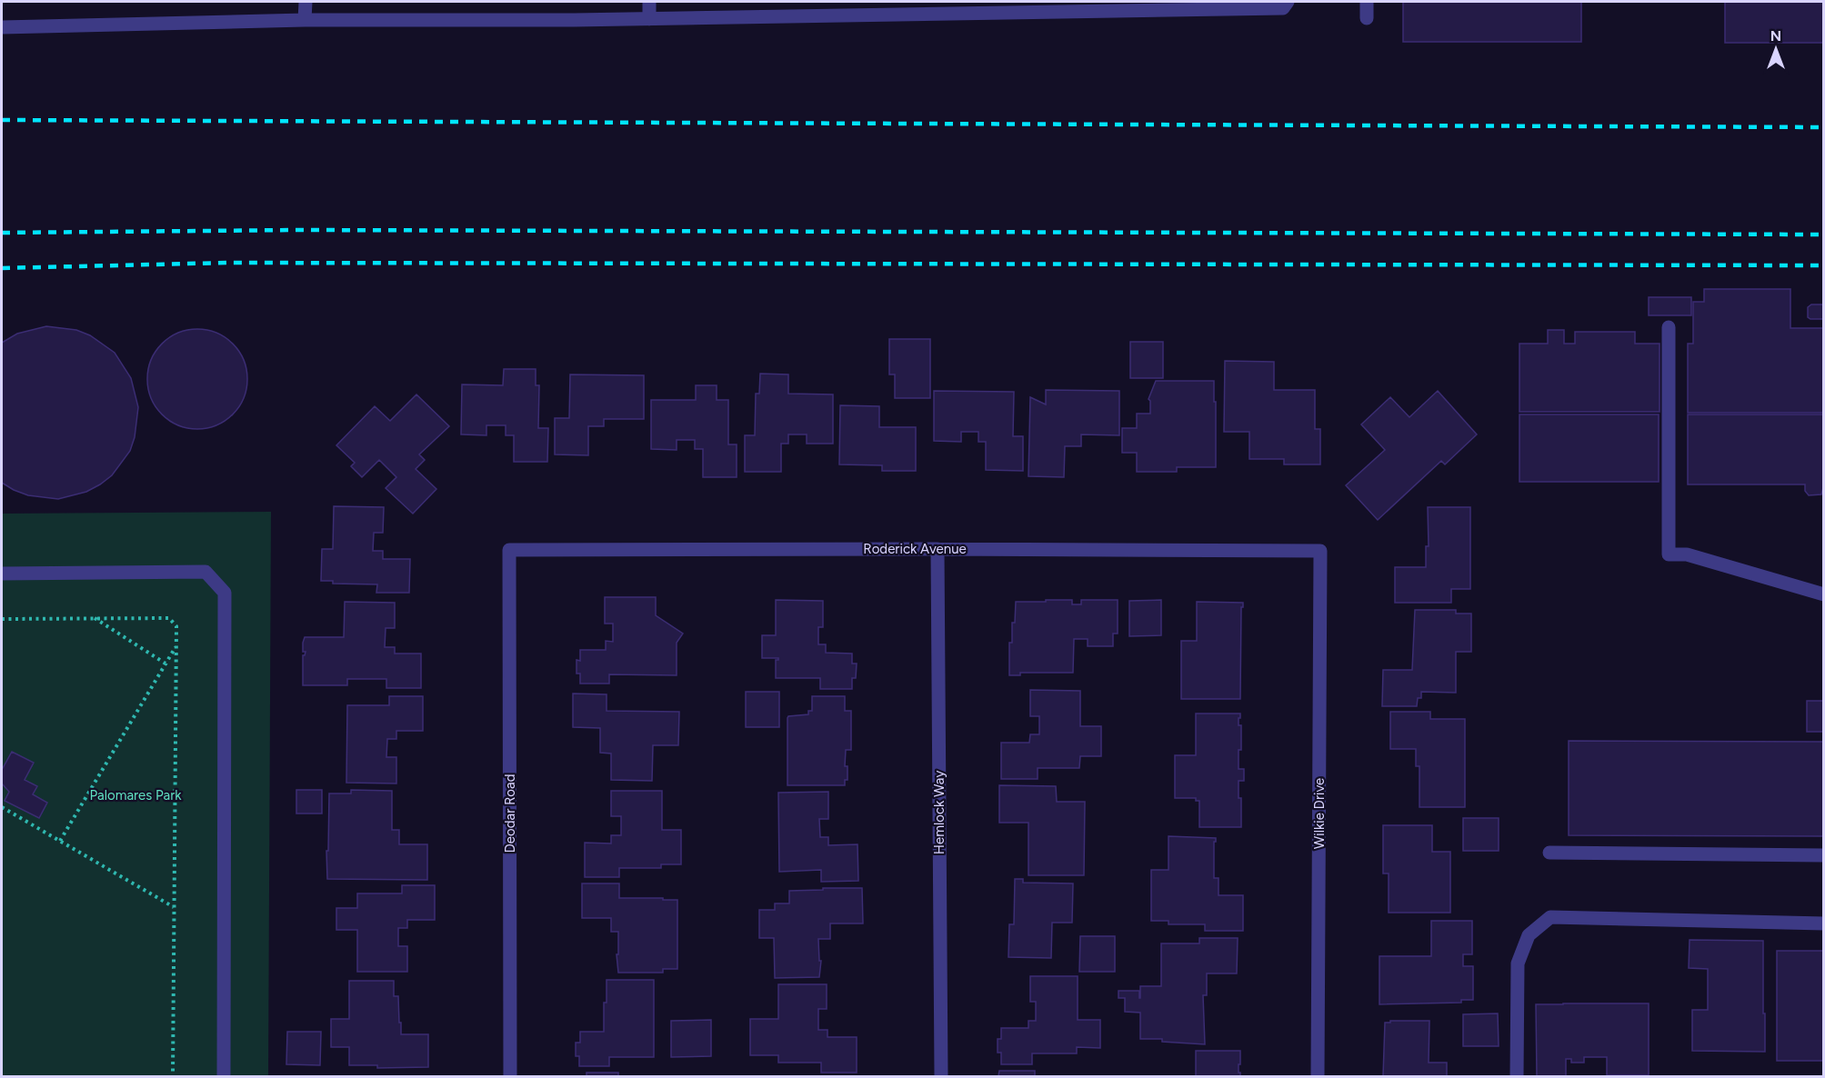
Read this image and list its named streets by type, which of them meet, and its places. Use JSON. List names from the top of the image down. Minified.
{"streets":{"street":["Roderick Avenue","Hemlock Way","Deodar Road","Wilkie Drive"]},"crossings":[["Roderick Avenue","Hemlock Way"],["Roderick Avenue","Deodar Road"],["Roderick Avenue","Wilkie Drive"]],"parks":["Palomares Park"],"north":"top"}
